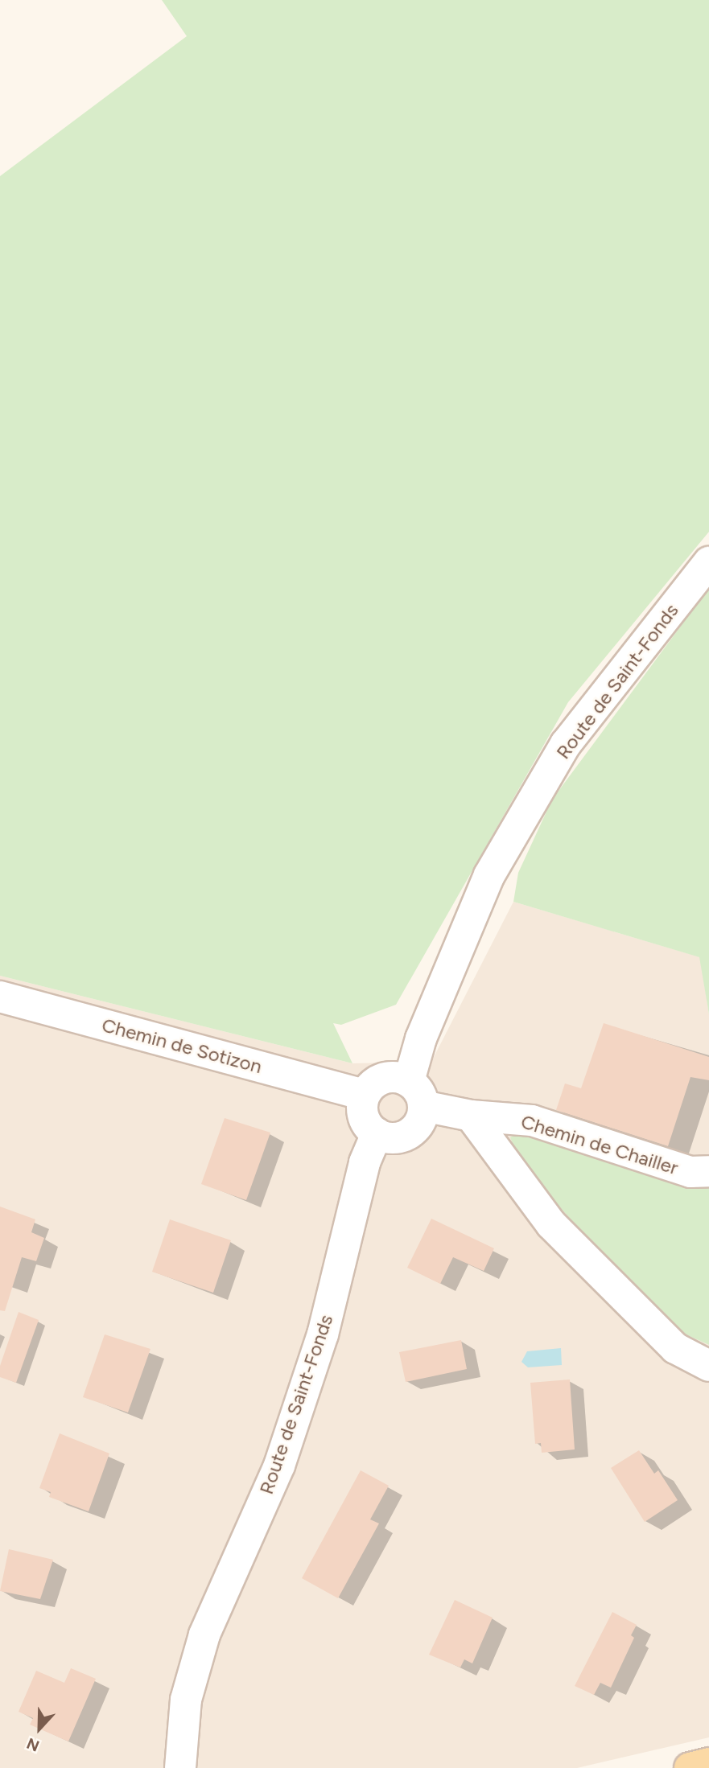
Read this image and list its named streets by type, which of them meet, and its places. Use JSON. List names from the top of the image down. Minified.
{"streets":{"street":["Route de Saint-Fonds","Chemin de Sotizon","Chemin de Chailler"]},"crossings":[["Route de Saint-Fonds","Chemin de Sotizon"],["Route de Saint-Fonds","Chemin de Chailler"],["Chemin de Sotizon","Chemin de Chailler"]],"north":"bottom"}
